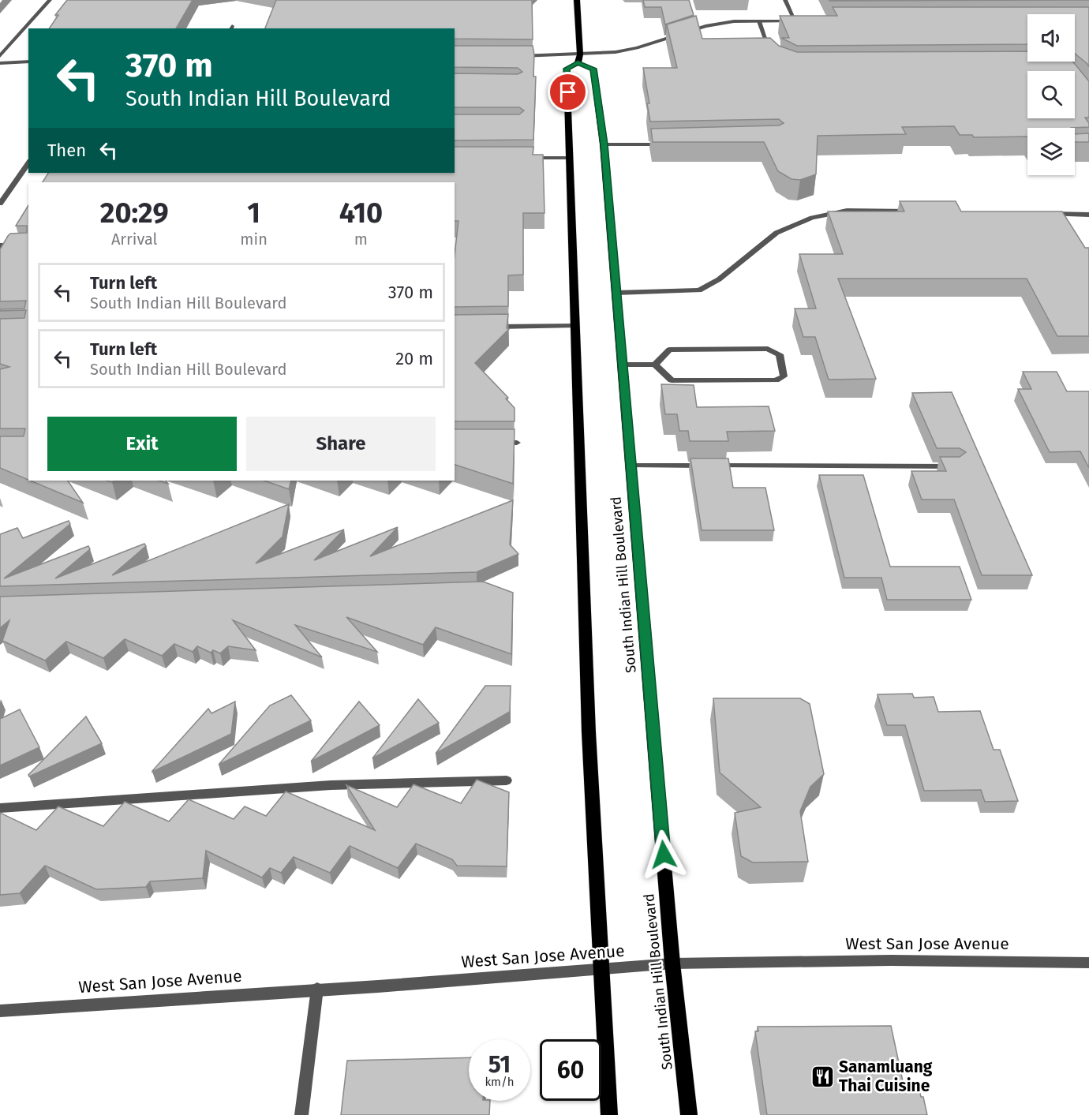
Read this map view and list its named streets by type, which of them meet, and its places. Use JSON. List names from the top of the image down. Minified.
{"streets":{"main road":["South Indian Hill Boulevard"],"street":["West San Jose Avenue"]},"crossings":[["South Indian Hill Boulevard","West San Jose Avenue"]],"places":{"restaurant":["Sanamluang Thai Cuisine"]},"page":{"turn":["370 m","South Indian Hill Boulevard"],"then":"Then","eta":["20:29","Arrival","1","min","410","m"],"list":[{"name":"Turn left","note":"South Indian Hill Boulevard","value":"370 m"},{"name":"Turn left","note":"South Indian Hill Boulevard","value":"20 m"}],"buttons":["Exit","Share"],"speed":"51 km/h","limit":"60"}}
